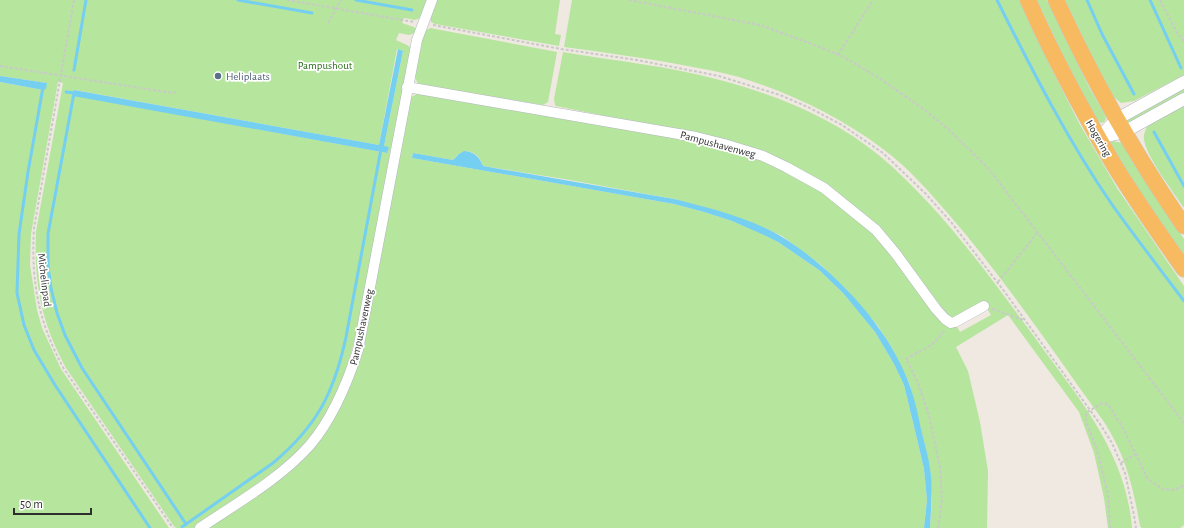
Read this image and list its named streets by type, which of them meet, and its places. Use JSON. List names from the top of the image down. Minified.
{"streets":{"highway":["Hogering"],"street":["Pampushavenweg"],"path":["Michelinpad"]},"parks":["Pampushout"],"places":["Heliplaats"],"scale_bar":"50 m"}
